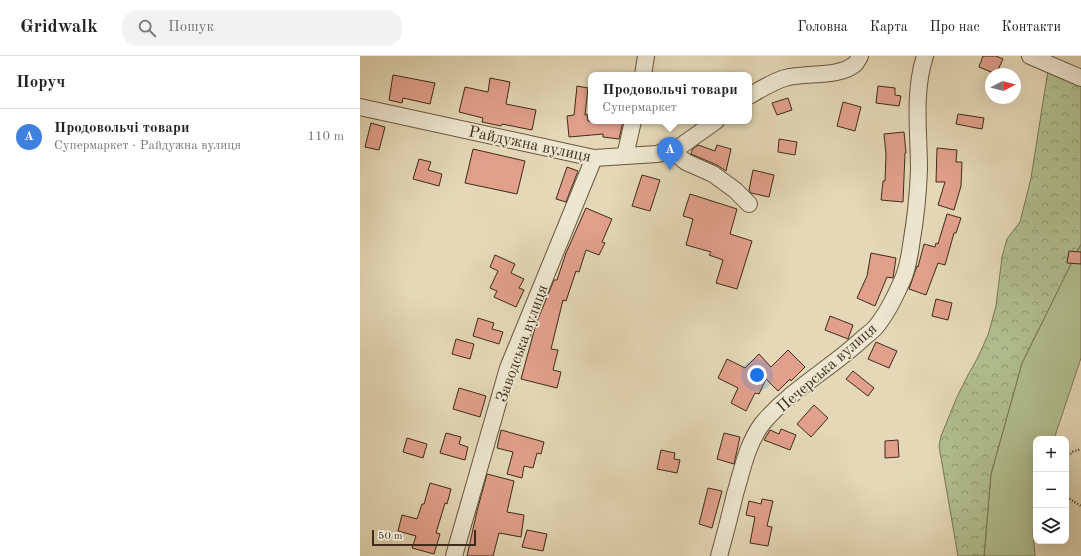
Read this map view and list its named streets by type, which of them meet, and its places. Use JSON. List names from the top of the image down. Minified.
{"streets":{"street":["Райдужна вулиця","Заводська вулиця","Печерська вулиця"]},"crossings":[["Райдужна вулиця","Заводська вулиця"]],"scale_bar":"50 m","north":"right","page":{"header":"Gridwalk","search":"Пошук","nav":["Головна","Карта","Про нас","Контакти"],"heading":"Поруч","popup":["Продовольчі товари","Супермаркет"],"list":[{"mark":"A","name":"Продовольчі товари","note":"Супермаркет · Райдужна вулиця","value":"110 m"}],"pins":"A","map_buttons":["+","−"],"scale":"50 m"}}
